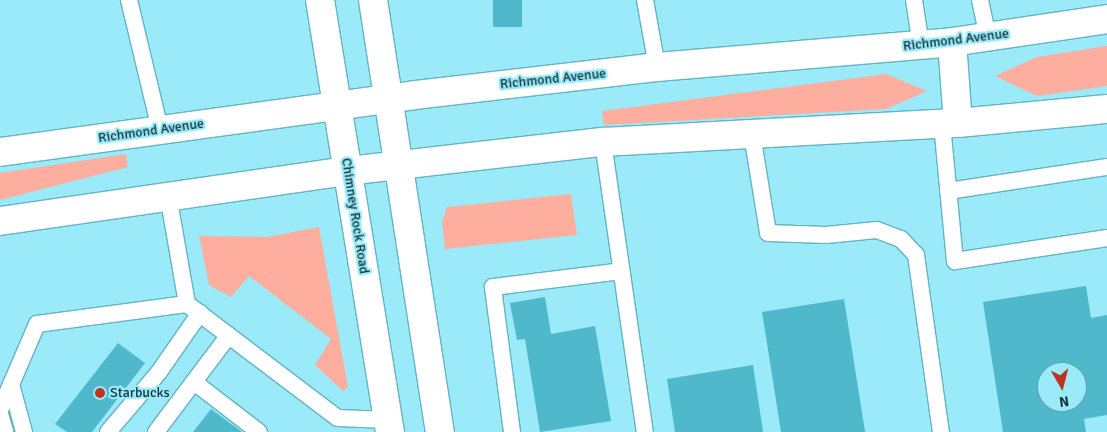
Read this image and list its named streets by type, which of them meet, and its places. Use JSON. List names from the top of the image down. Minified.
{"streets":{"main road":["Richmond Avenue","Chimney Rock Road"]},"crossings":[["Richmond Avenue","Chimney Rock Road"]],"places":["Starbucks"],"north":"bottom"}
